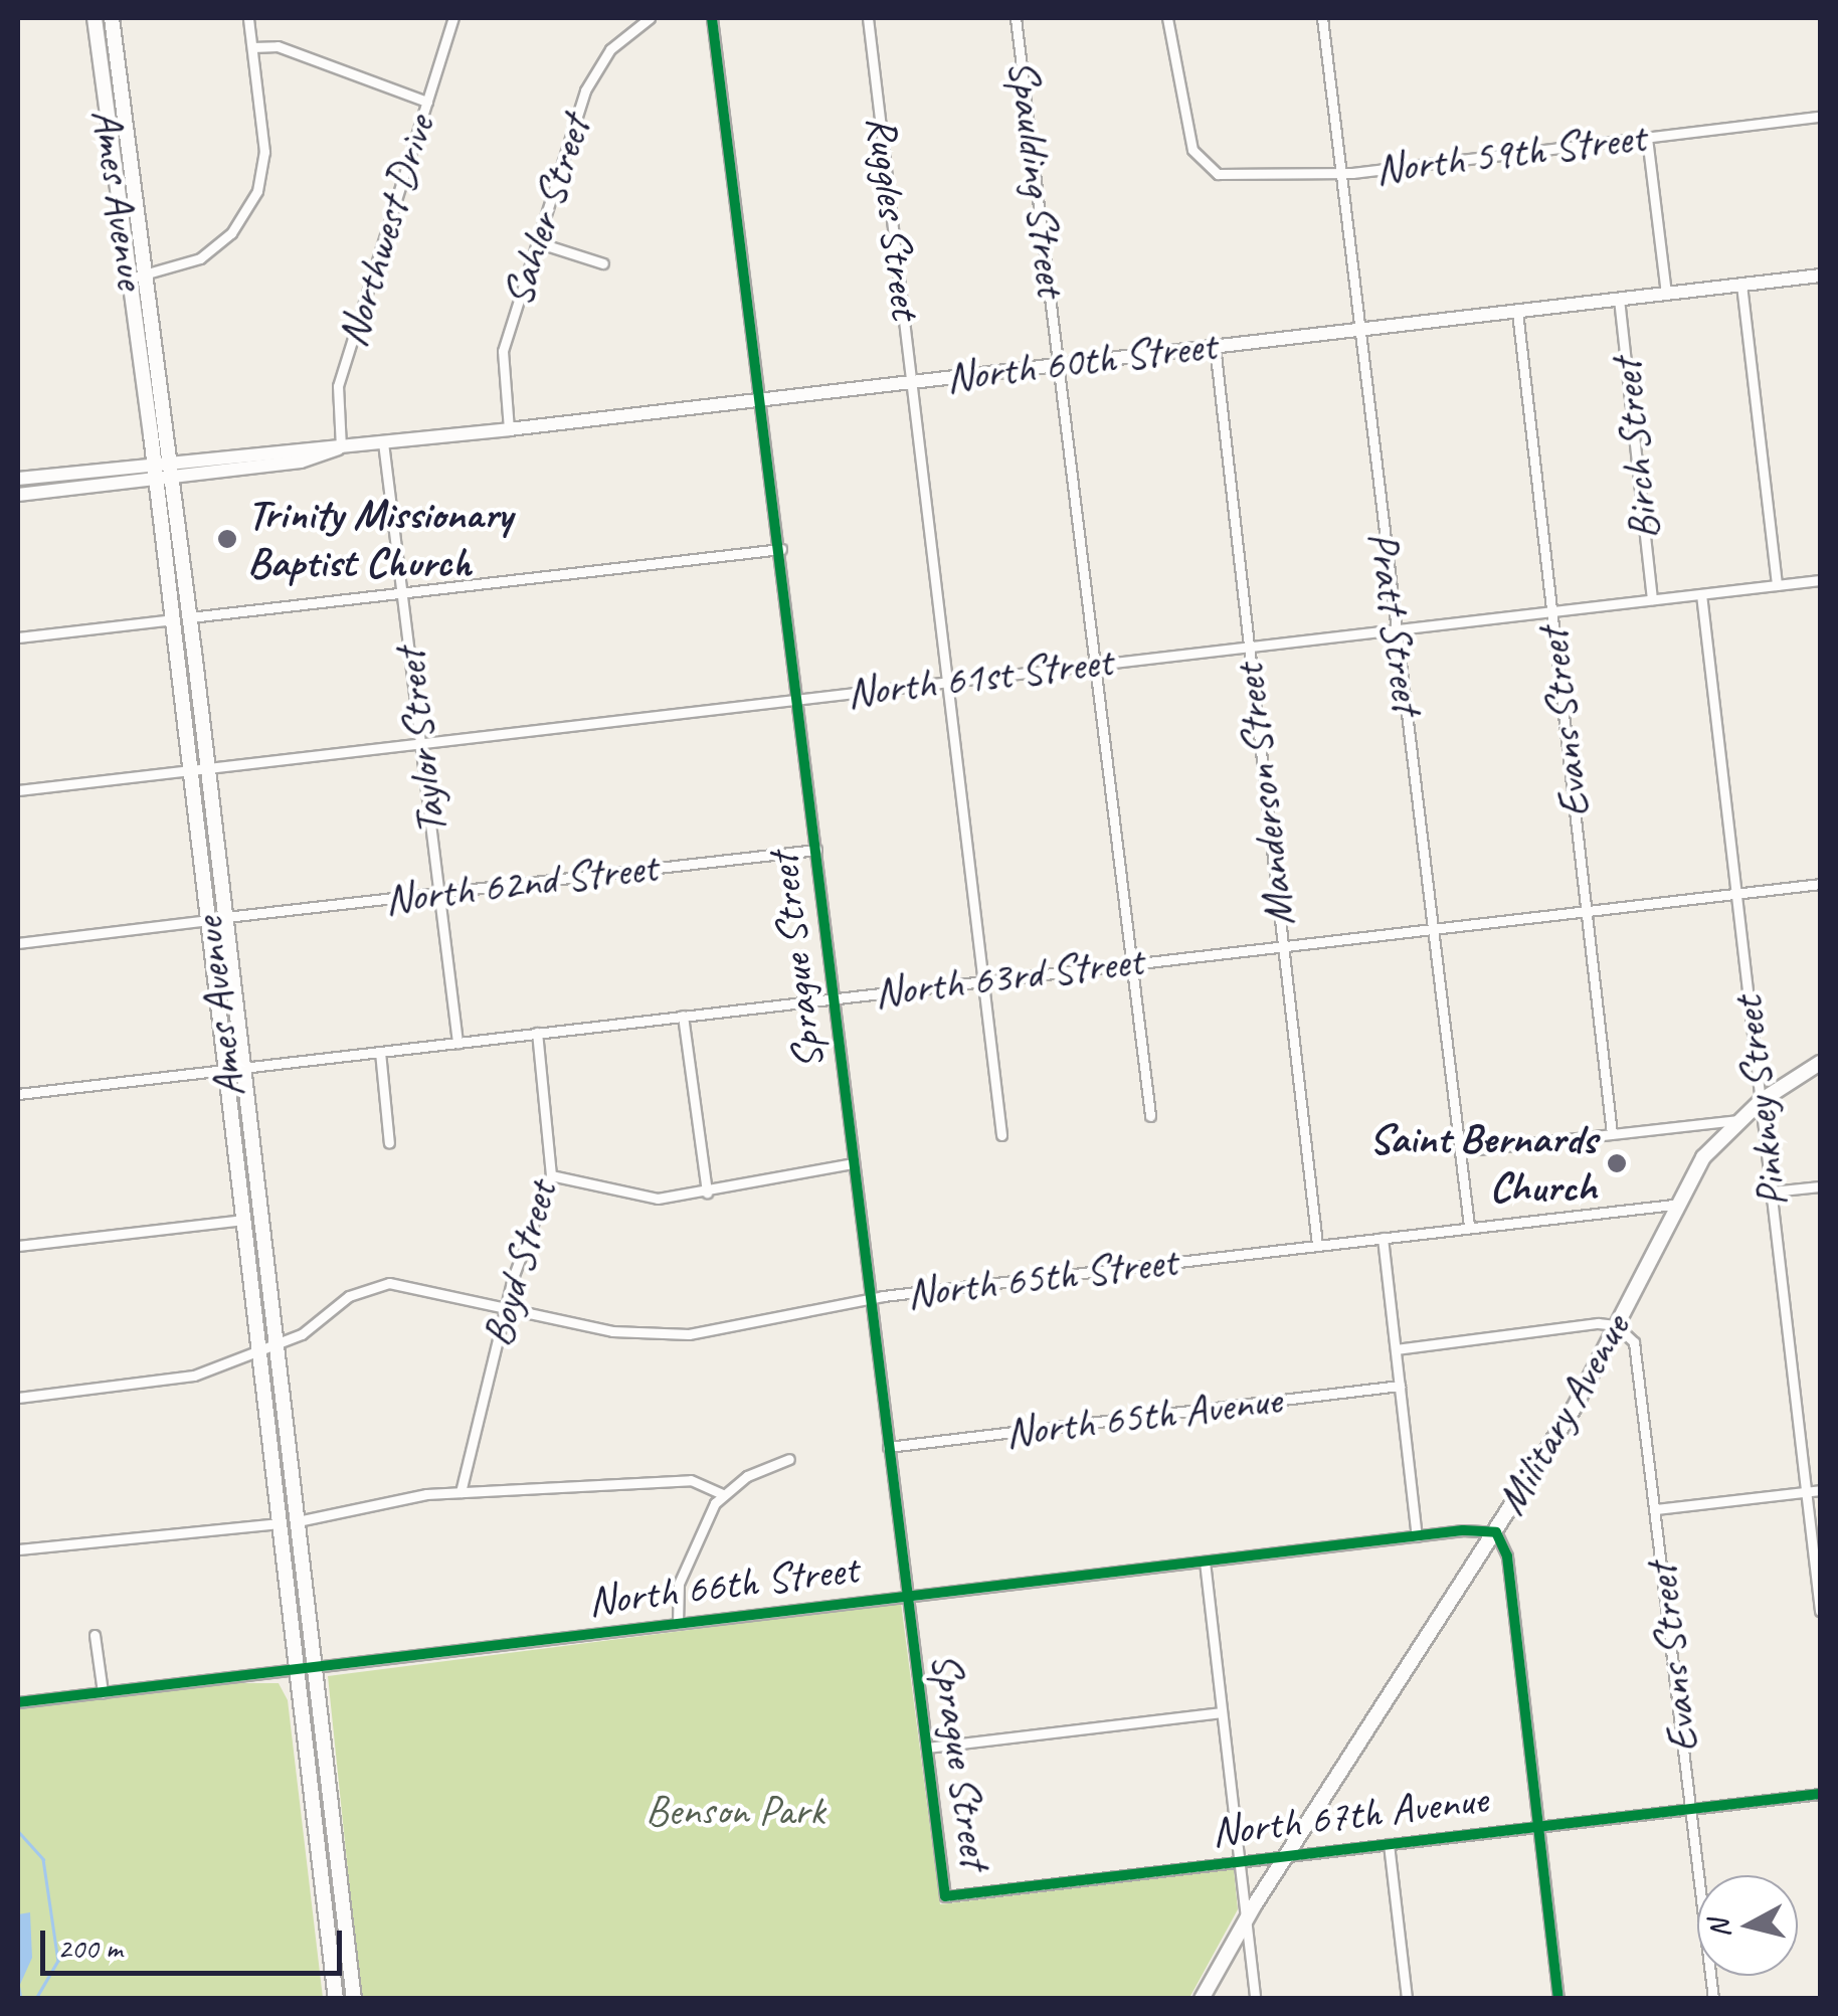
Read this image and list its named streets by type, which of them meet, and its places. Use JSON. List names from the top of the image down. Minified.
{"streets":{"main road":["Ames Avenue","North 60th Street","Military Avenue"],"street":["North 59th Street","Spaulding Street","Sahler Street","Ruggles Street","Northwest Drive","Birch Street","Pratt Street","North 61st Street","Evans Street","Taylor Street","Manderson Street","North 62nd Street","Sprague Street","North 63rd Street","Pinkney Street","Boyd Street","North 65th Street","North 65th Avenue","North 66th Street","North 67th Avenue"]},"crossings":[["North 59th Street","Pratt Street"],["Spaulding Street","North 60th Street"],["Spaulding Street","North 61st Street"],["Spaulding Street","North 63rd Street"],["Ames Avenue","North 60th Street"],["Ames Avenue","North 61st Street"],["Ames Avenue","North 62nd Street"],["Ames Avenue","North 63rd Street"],["Ames Avenue","North 65th Street"],["Ames Avenue","North 66th Street"],["Sahler Street","North 60th Street"],["Ruggles Street","North 60th Street"],["Ruggles Street","North 61st Street"],["Ruggles Street","North 63rd Street"],["Northwest Drive","North 60th Street"],["North 60th Street","Birch Street"],["North 60th Street","Pratt Street"],["North 60th Street","Evans Street"],["North 60th Street","Taylor Street"],["North 60th Street","Manderson Street"],["North 60th Street","Sprague Street"],["Birch Street","North 61st Street"],["Pratt Street","North 61st Street"],["Pratt Street","North 63rd Street"],["Pratt Street","North 65th Street"],["North 61st Street","Evans Street"],["North 61st Street","Taylor Street"],["North 61st Street","Manderson Street"],["North 61st Street","Sprague Street"],["North 61st Street","Pinkney Street"],["Evans Street","North 63rd Street"],["Evans Street","Military Avenue"],["Evans Street","North 67th Avenue"],["Taylor Street","North 62nd Street"],["Taylor Street","North 63rd Street"],["Manderson Street","North 63rd Street"],["Manderson Street","North 65th Street"],["North 62nd Street","Sprague Street"],["Sprague Street","North 63rd Street"],["Sprague Street","North 65th Street"],["Sprague Street","North 65th Avenue"],["Sprague Street","North 66th Street"],["Sprague Street","North 67th Avenue"],["North 63rd Street","Pinkney Street"],["North 63rd Street","Boyd Street"],["Pinkney Street","Military Avenue"],["Boyd Street","North 65th Street"],["North 65th Street","Military Avenue"],["Military Avenue","North 66th Street"],["Military Avenue","North 67th Avenue"]],"parks":["Benson Park"],"places":["Trinity Missionary Baptist Church","Saint Bernards Church"],"scale_bar":"200 m","north":"left"}
